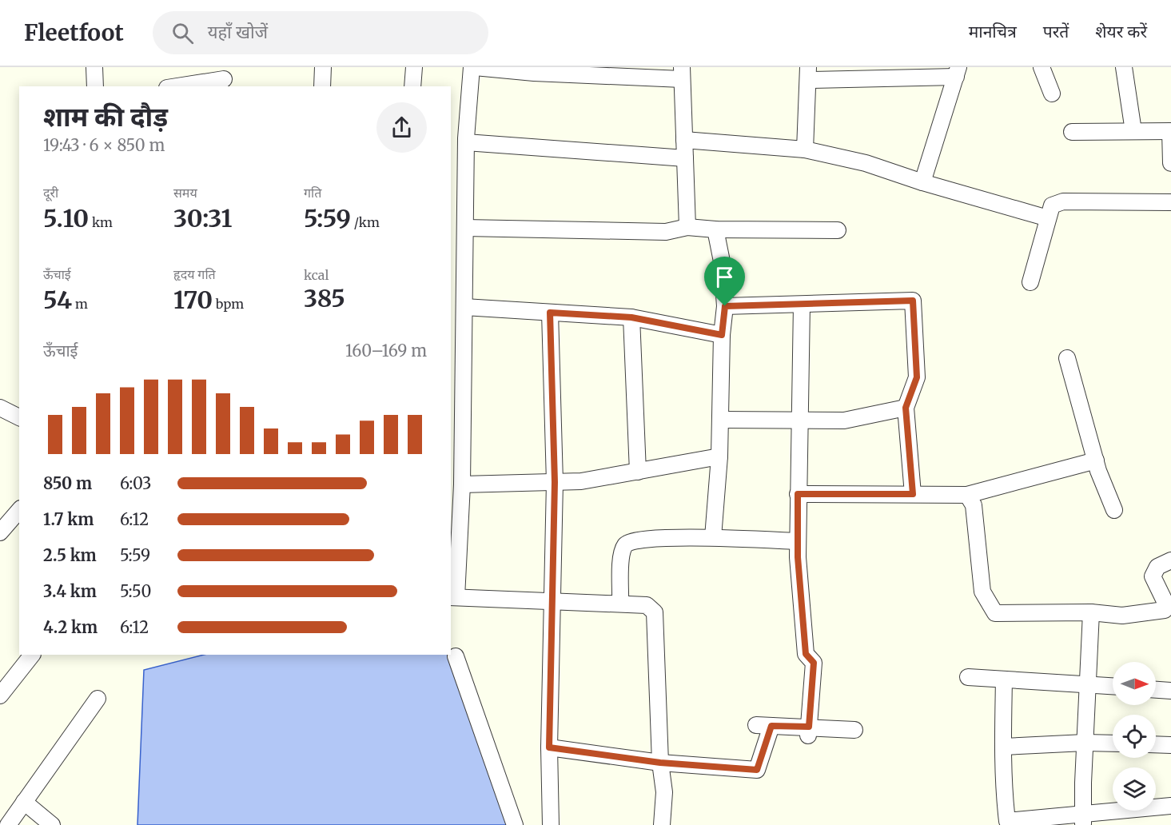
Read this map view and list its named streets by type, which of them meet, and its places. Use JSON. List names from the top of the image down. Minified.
{"north":"right","page":{"header":"Fleetfoot","search":"यहाँ खोजें","nav":["मानचित्र","परतें","शेयर करें"],"heading":["शाम की दौड़","19:43 · 6 × 850 m"],"stats":[["दूरी","5.10 km"],["समय","30:31"],["गति","5:59 /km"],["ऊँचाई","54 m"],["हृदय गति","170 bpm"],["kcal","385"]],"chart":["ऊँचाई","160–169 m"],"list":[{"name":"850 m","note":"6:03"},{"name":"1.7 km","note":"6:12"},{"name":"2.5 km","note":"5:59"},{"name":"3.4 km","note":"5:50"},{"name":"4.2 km","note":"6:12"}]}}
